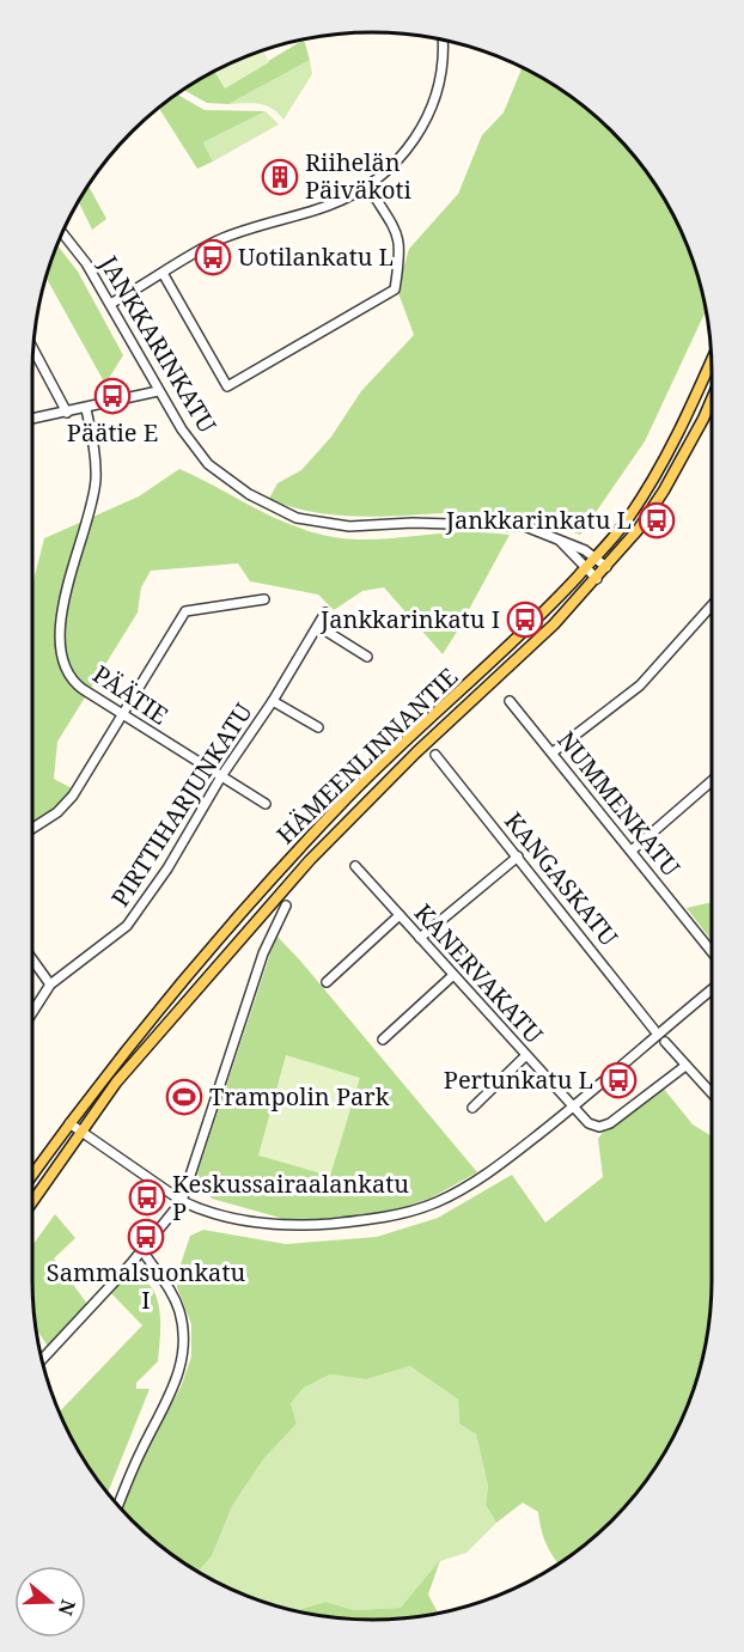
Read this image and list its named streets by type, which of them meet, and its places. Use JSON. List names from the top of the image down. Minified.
{"streets":{"main road":["HÄMEENLINNANTIE"],"street":["JANKKARINKATU","PÄÄTIE","NUMMENKATU","PIRTTIHARJUNKATU","KANGASKATU","KANERVAKATU"]},"crossings":[["JANKKARINKATU","HÄMEENLINNANTIE"],["PÄÄTIE","PIRTTIHARJUNKATU"]],"places":{"building":["Riihelän Päiväkoti"],"bus stop":["Uotilankatu L","Päätie E","Jankkarinkatu L","Jankkarinkatu I","Pertunkatu L","Keskussairaalankatu P","Sammalsuonkatu I"],"sports":["Trampolin Park"]},"north":"right"}
